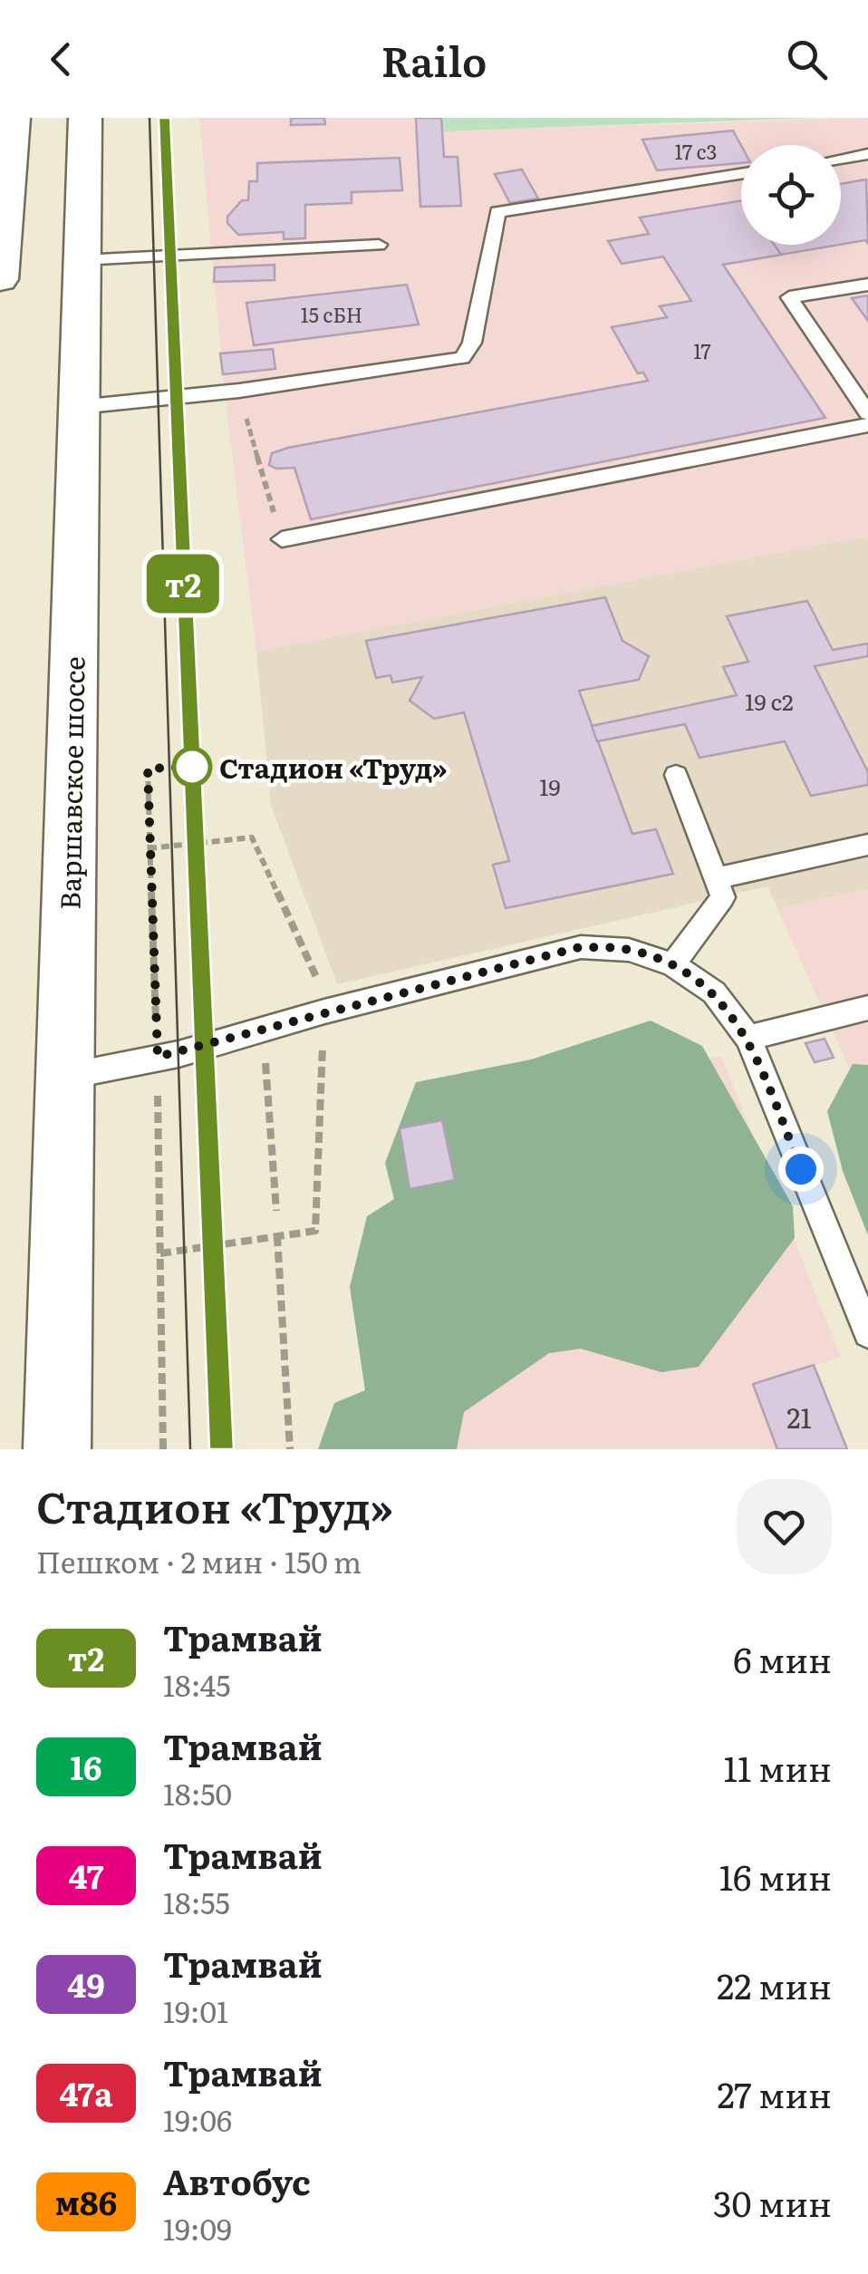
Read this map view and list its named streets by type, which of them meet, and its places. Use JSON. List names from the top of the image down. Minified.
{"streets":{"main road":["Варшавское шоссе"]},"places":["Стадион «Труд»"],"lines":["tram line т2"],"house_numbers":["17 с3","15 cБН","17","19 с2","19","21"],"page":{"header":"Railo","on_map":"т2","heading":["Стадион «Труд»","Пешком · 2 мин · 150 m"],"list":[{"mark":"т2","name":"Трамвай","note":"18:45","value":"6 мин"},{"mark":"16","name":"Трамвай","note":"18:50","value":"11 мин"},{"mark":"47","name":"Трамвай","note":"18:55","value":"16 мин"},{"mark":"49","name":"Трамвай","note":"19:01","value":"22 мин"},{"mark":"47а","name":"Трамвай","note":"19:06","value":"27 мин"},{"mark":"м86","name":"Автобус","note":"19:09","value":"30 мин"}]}}
